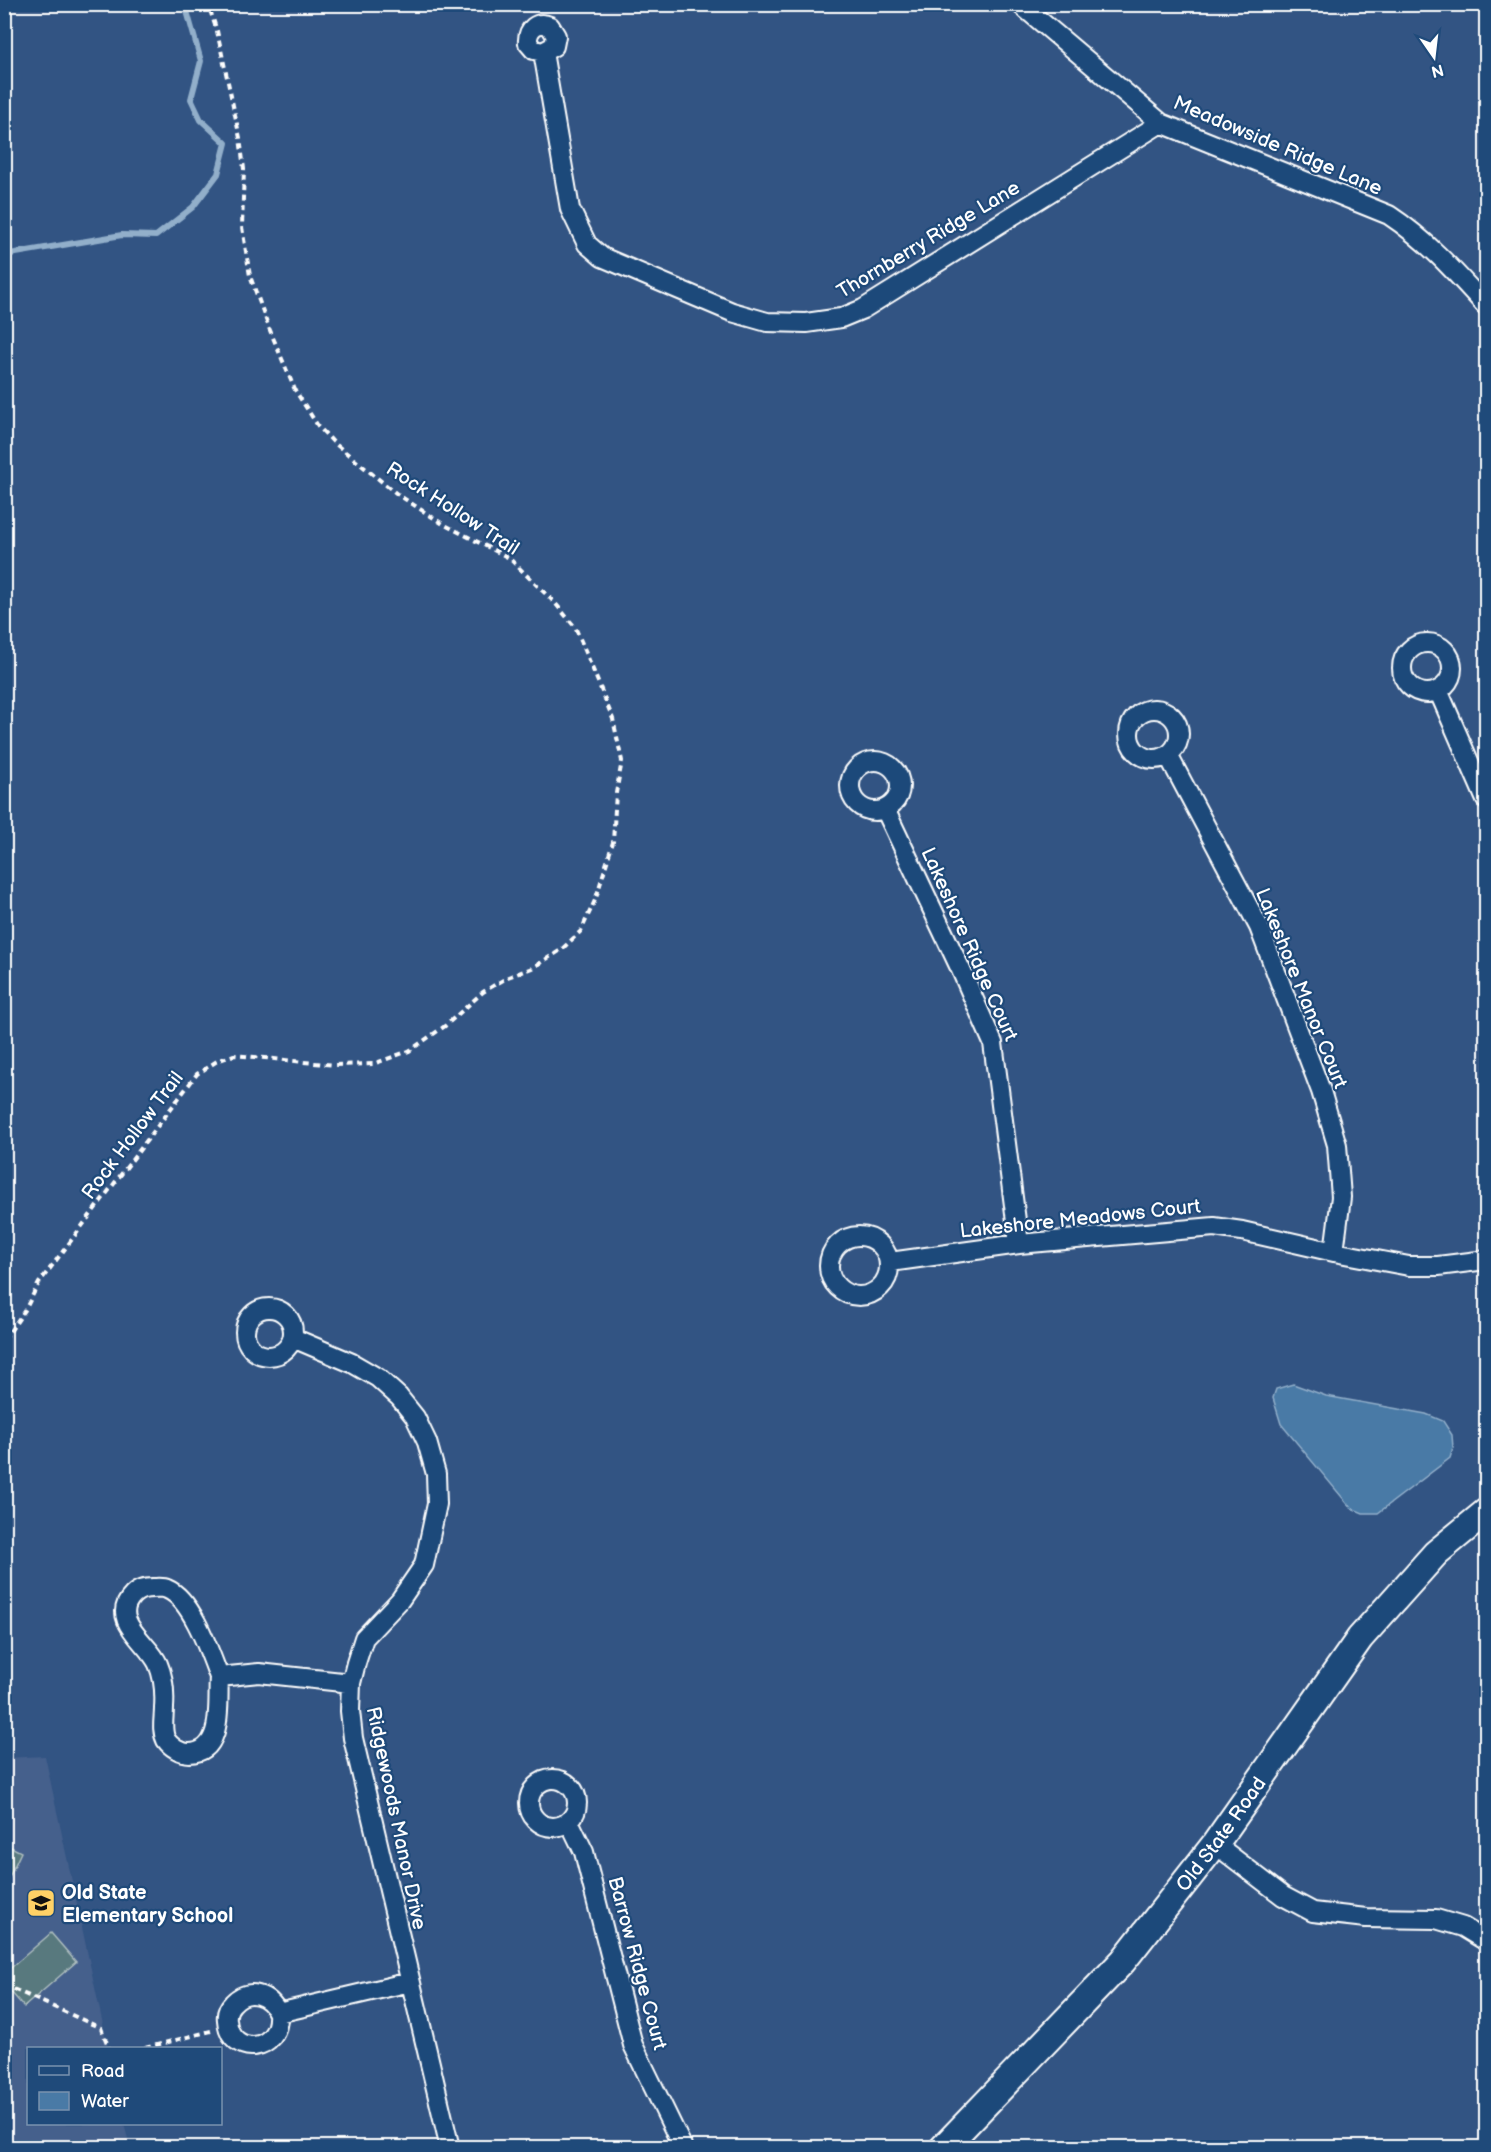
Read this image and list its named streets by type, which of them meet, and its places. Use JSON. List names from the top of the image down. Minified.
{"streets":{"street":["Meadowside Ridge Lane","Thornberry Ridge Lane","Lakeshore Ridge Court","Lakeshore Manor Court","Lakeshore Meadows Court","Ridgewoods Manor Drive","Old State Road","Barrow Ridge Court"],"path":["Rock Hollow Trail"]},"crossings":[["Meadowside Ridge Lane","Thornberry Ridge Lane"],["Lakeshore Ridge Court","Lakeshore Meadows Court"],["Lakeshore Manor Court","Lakeshore Meadows Court"]],"places":{"school or university":["Old State Elementary School"]},"legend":["Road","Water"],"north":"bottom"}
